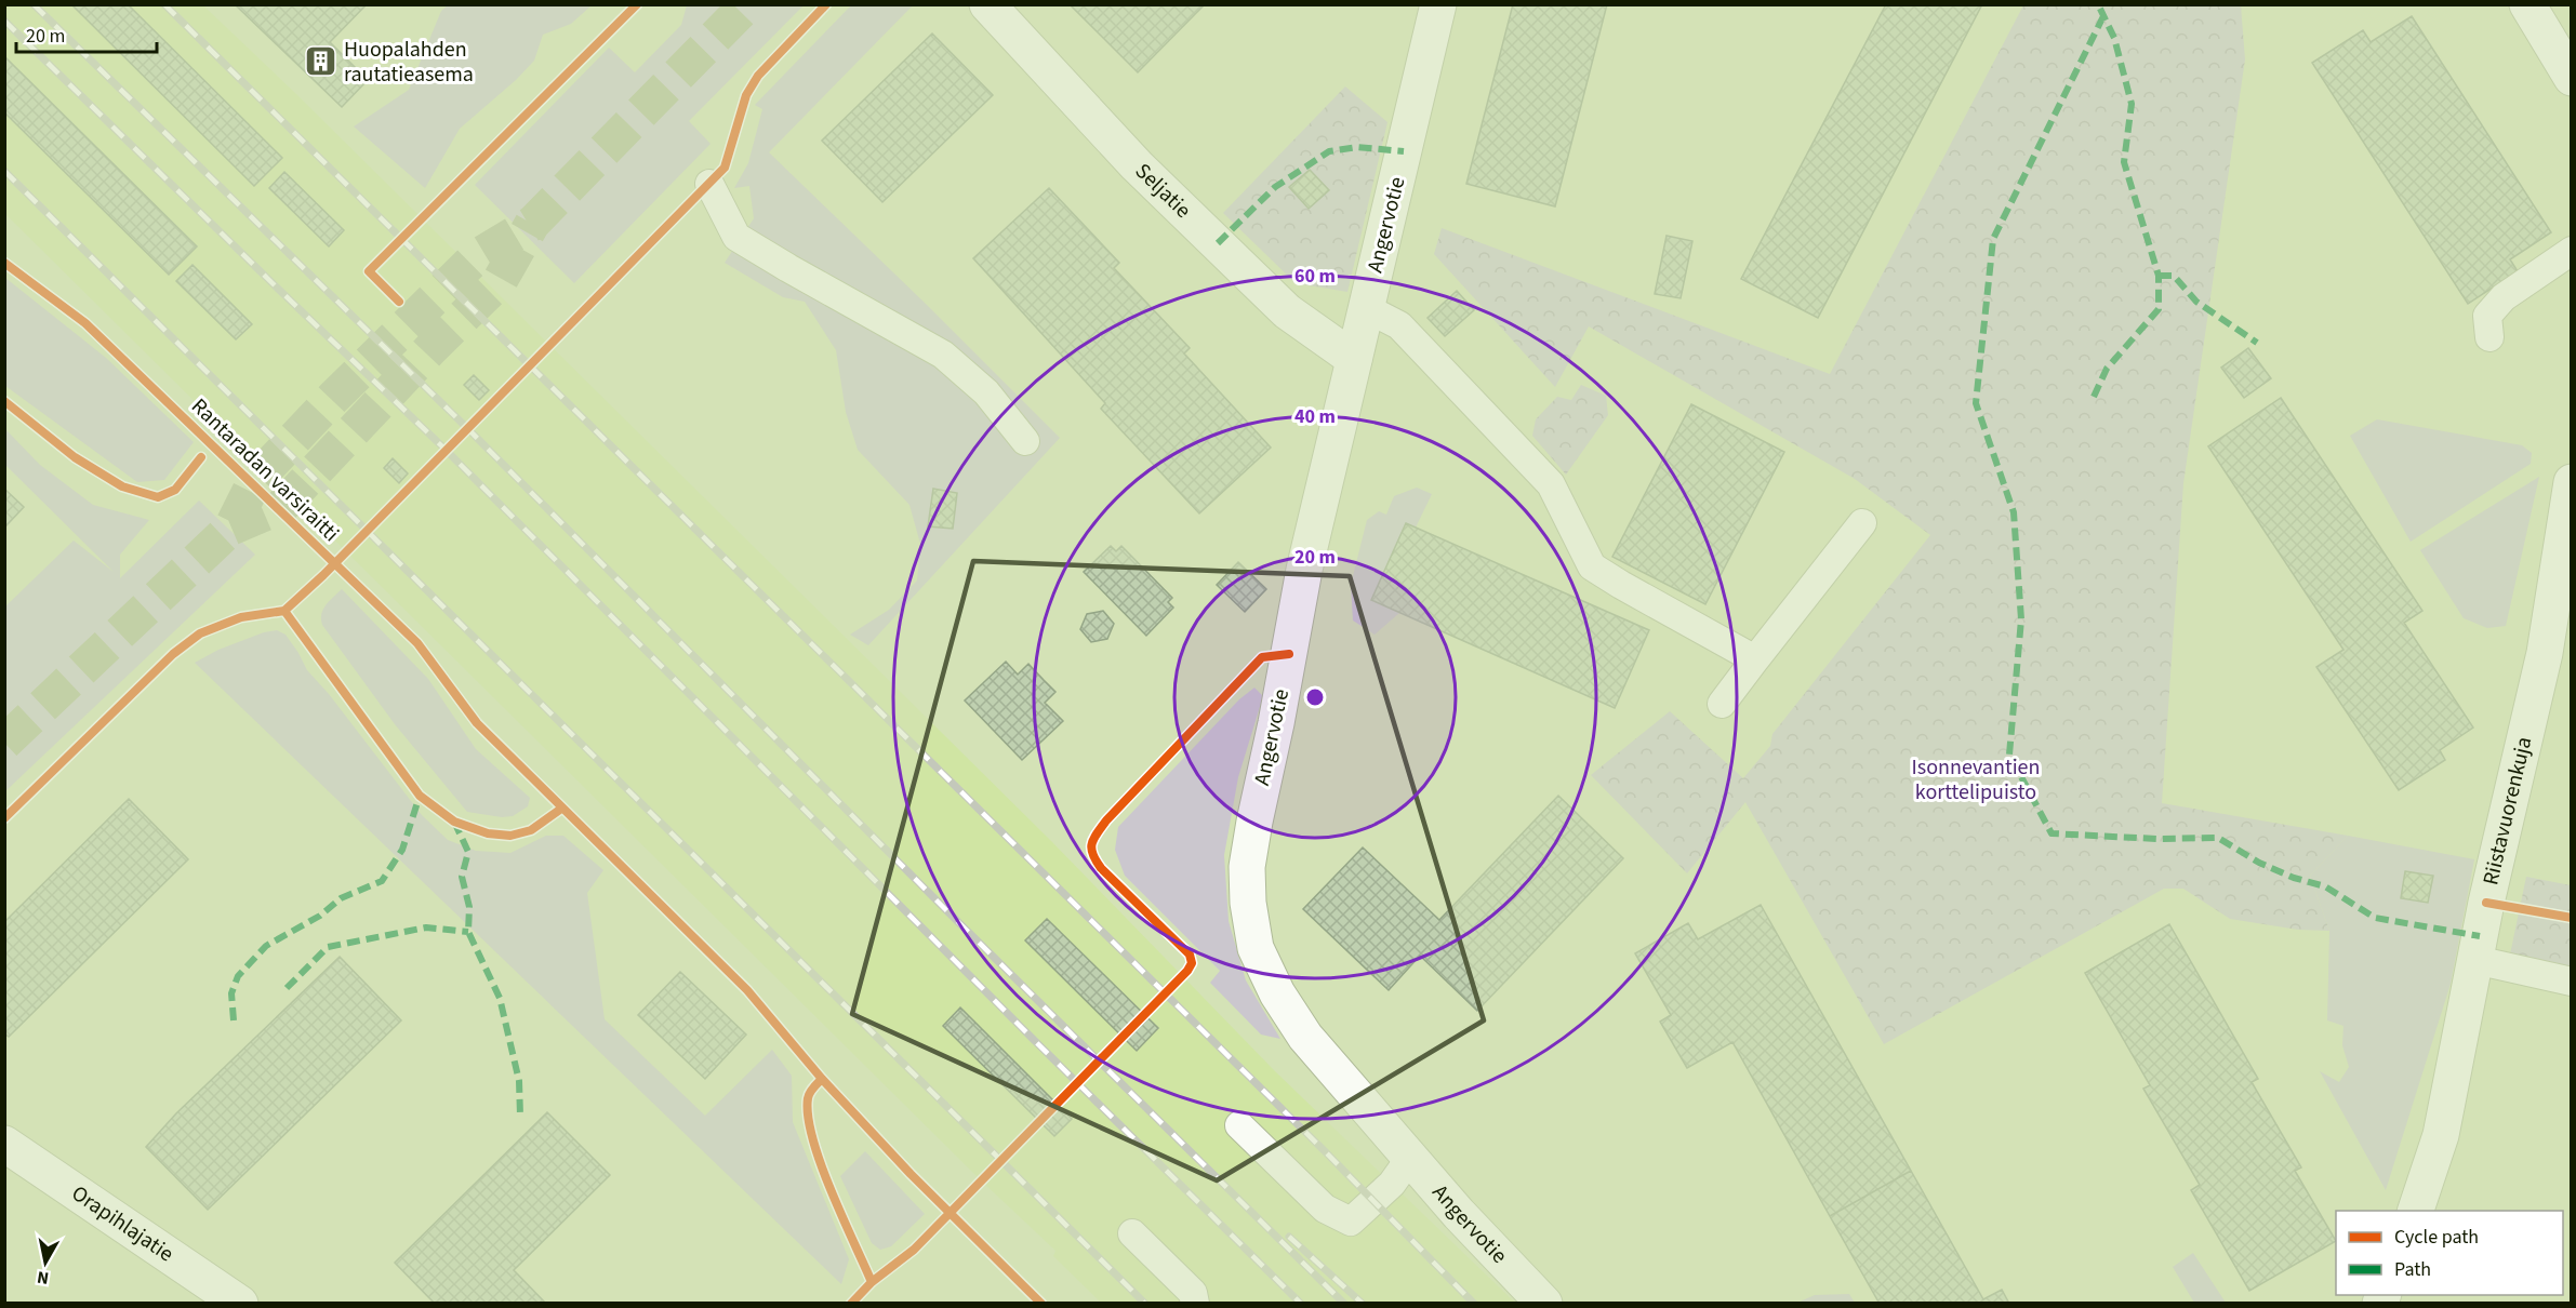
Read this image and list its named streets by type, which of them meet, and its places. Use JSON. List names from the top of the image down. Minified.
{"streets":{"street":["Seljatie","Angervotie","Riistavuorenkuja","Orapihlajatie"],"cycle path":["Rantaradan varsiraitti"]},"crossings":[["Seljatie","Angervotie"]],"parks":["Isonnevantien korttelipuisto"],"places":{"building":["Huopalahden rautatieasema"]},"legend":["Cycle path","Path"],"scale_bar":"20 m","north":"bottom","rings":["60 m","40 m","20 m"]}
